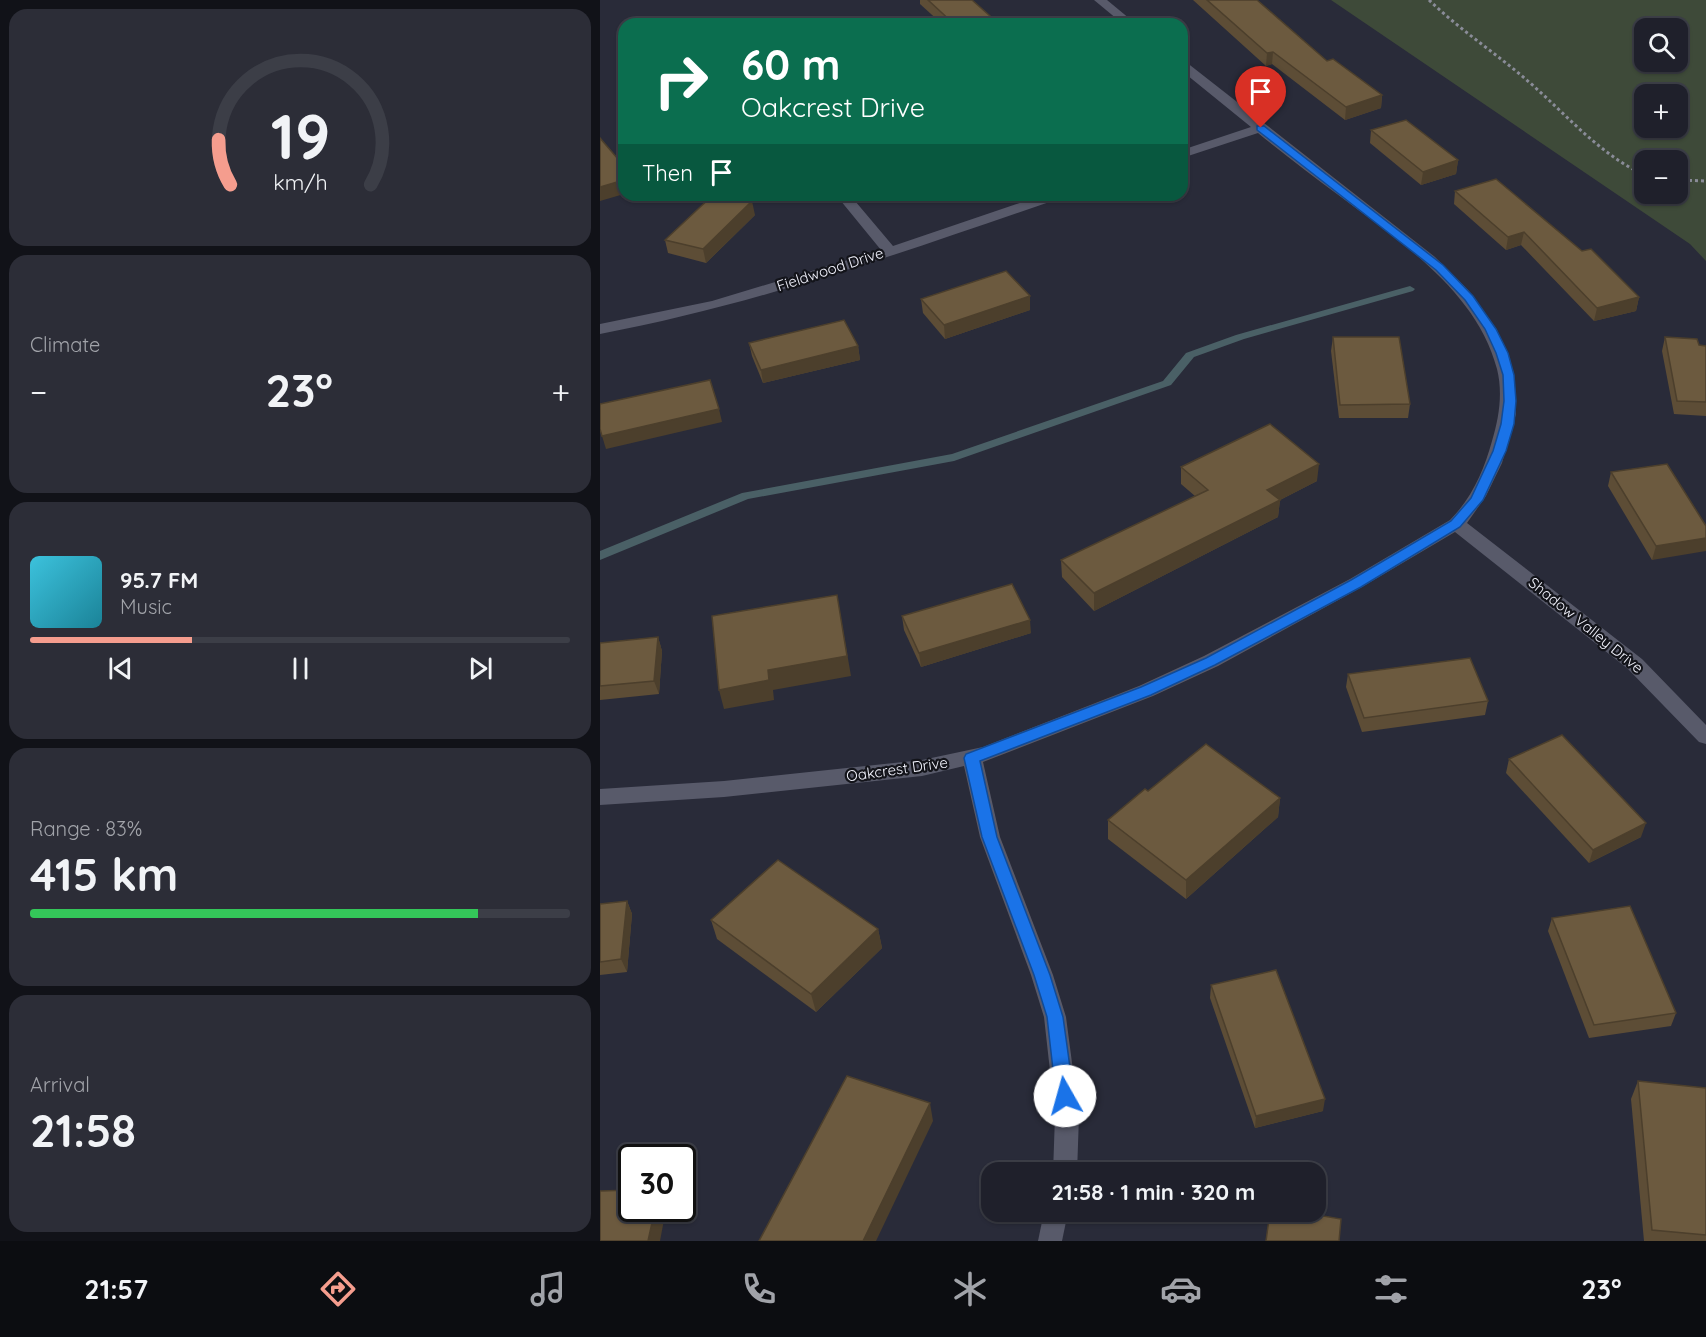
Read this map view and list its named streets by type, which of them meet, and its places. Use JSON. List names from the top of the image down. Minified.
{"streets":{"street":["Fieldwood Drive","Shadow Valley Drive","Oakcrest Drive"]},"crossings":[["Shadow Valley Drive","Oakcrest Drive"]],"page":{"map_buttons":["+","−"],"turn":["60 m","Oakcrest Drive"],"then":"Then","tile":["Climate",["Range · 83%","415 km"],["Arrival","21:58"]],"heat":["−","23°","+"],"song":["95.7 FM","Music"],"limit":"30","trip":"21:58 · 1 min · 320 m","tabs":["21:57","23°"],"gauge":["19","km/h"]}}
